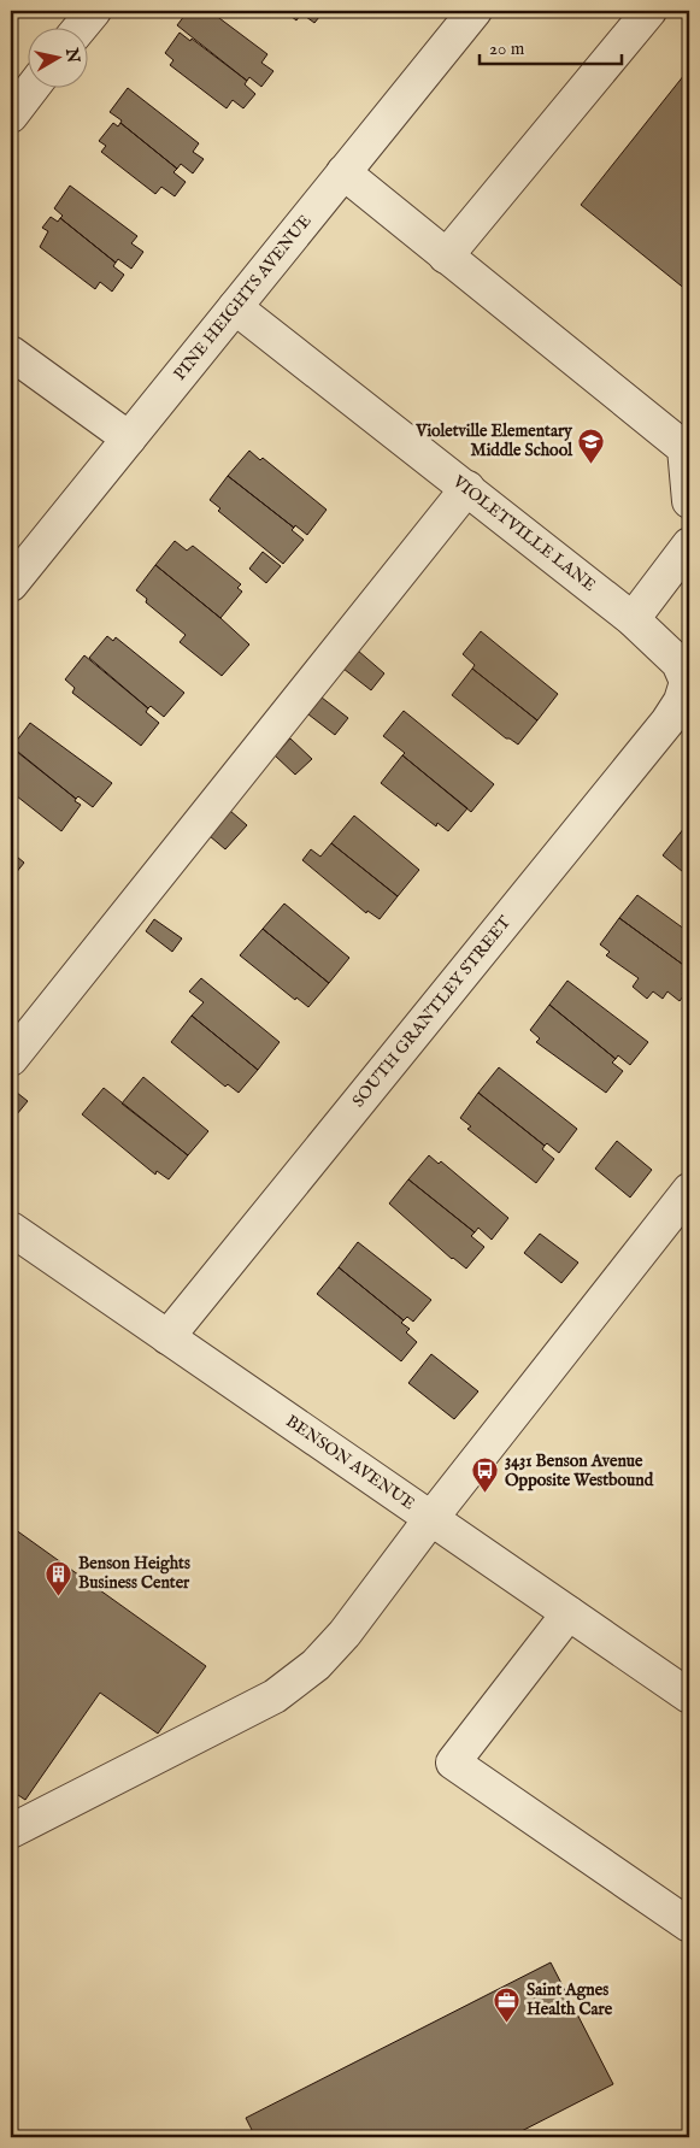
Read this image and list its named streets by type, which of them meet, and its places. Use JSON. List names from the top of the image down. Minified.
{"streets":{"street":["PINE HEIGHTS AVENUE","VIOLETVILLE LANE","SOUTH GRANTLEY STREET","BENSON AVENUE"]},"crossings":[["PINE HEIGHTS AVENUE","VIOLETVILLE LANE"],["VIOLETVILLE LANE","SOUTH GRANTLEY STREET"],["SOUTH GRANTLEY STREET","BENSON AVENUE"]],"places":{"school or university":["Violetville Elementary Middle School"],"bus stop":["3431 Benson Avenue Opposite Westbound"],"building":["Benson Heights Business Center"],"office":["Saint Agnes Health Care"]},"scale_bar":"20 m","north":"right"}
